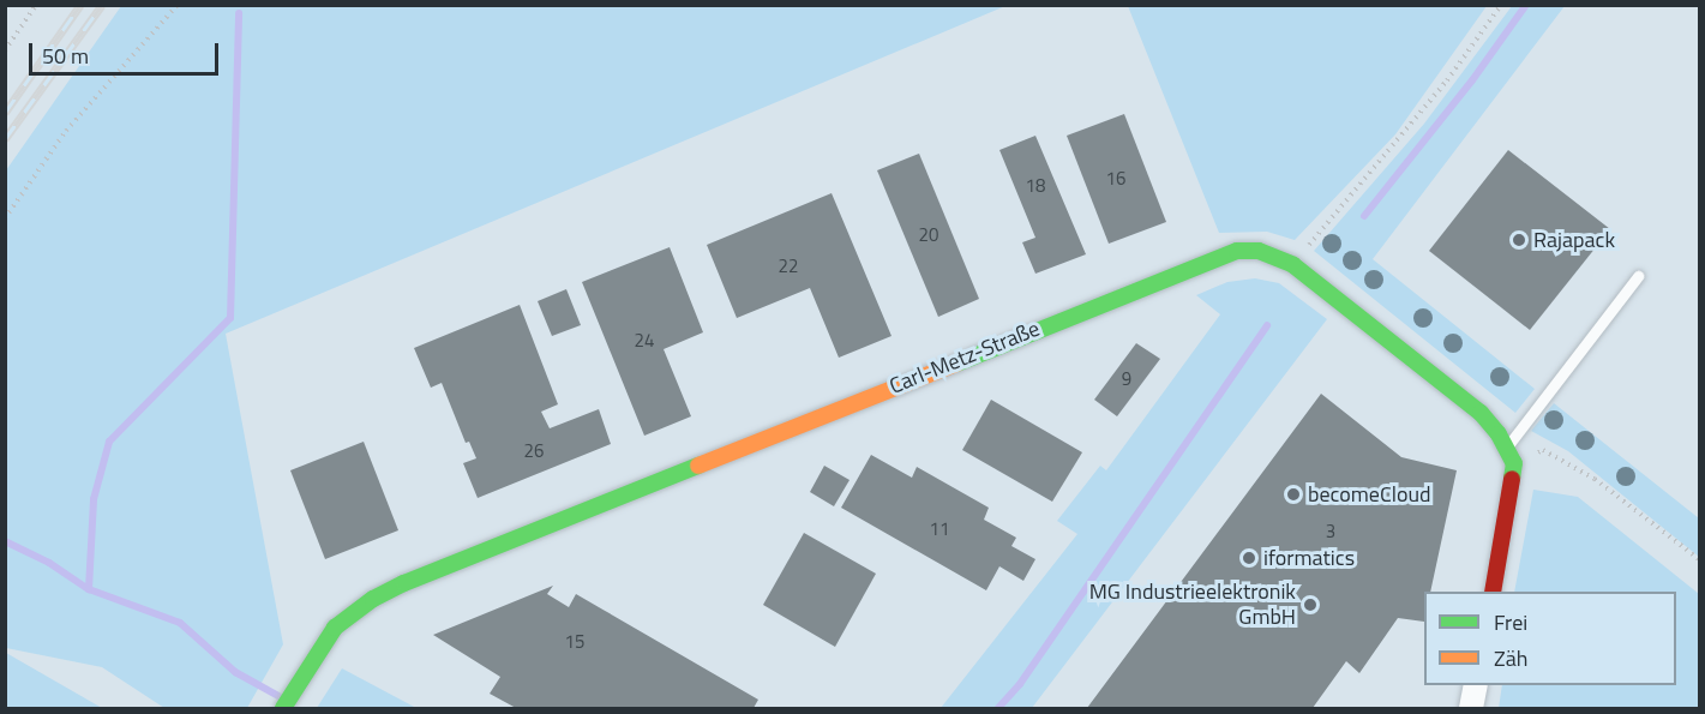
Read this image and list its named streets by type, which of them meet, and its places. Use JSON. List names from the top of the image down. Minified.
{"streets":{"street":["Carl-Metz-Straße"]},"places":["Rajapack","becomeCloud","iformatics","MG Industrieelektronik GmbH"],"house_numbers":["16","18","20","22","24","9","26","11","3","15"],"legend":["Frei","Zäh"],"scale_bar":"50 m"}
